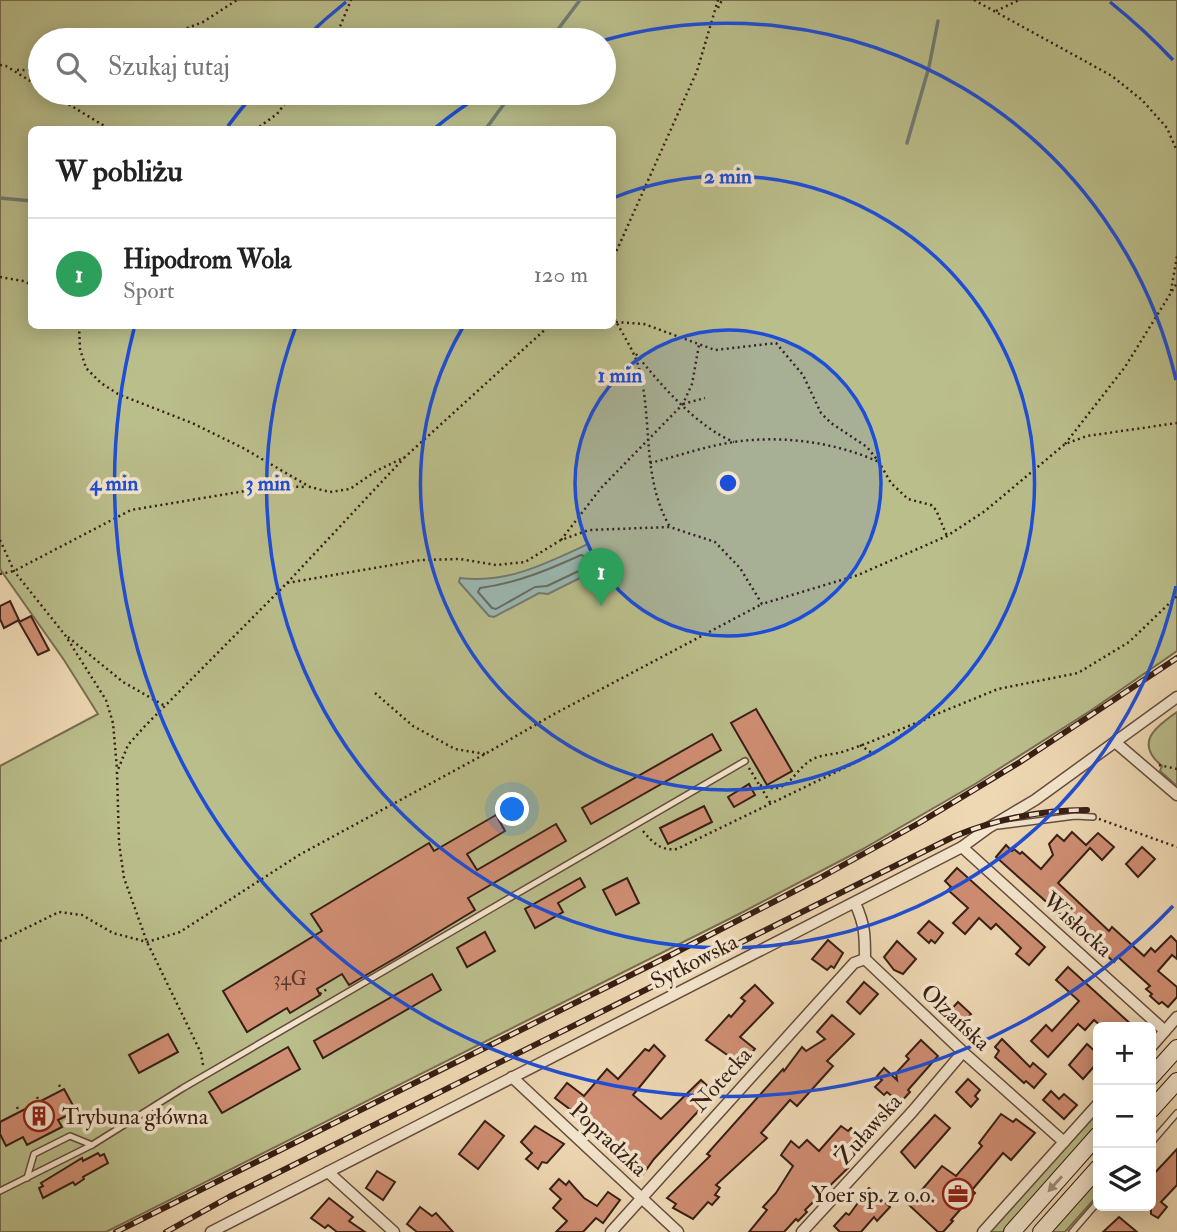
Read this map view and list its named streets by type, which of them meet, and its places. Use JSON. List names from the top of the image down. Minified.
{"streets":{"street":["Wisłocka","Sytkowska","Olzańska","Notecka","Żuławska","Popradzka"]},"crossings":[["Wisłocka","Sytkowska"],["Sytkowska","Popradzka"],["Olzańska","Notecka"],["Olzańska","Żuławska"],["Notecka","Popradzka"]],"places":{"building":["Trybuna główna"],"office":["Yoer sp. z o.o."]},"house_numbers":["34G"],"page":{"search":"Szukaj tutaj","heading":"W pobliżu","list":[{"mark":"1","name":"Hipodrom Wola","note":"Sport","value":"120 m"}],"pins":"1","map_buttons":["+","−"]},"rings":["2 min","1 min","4 min","3 min"]}
